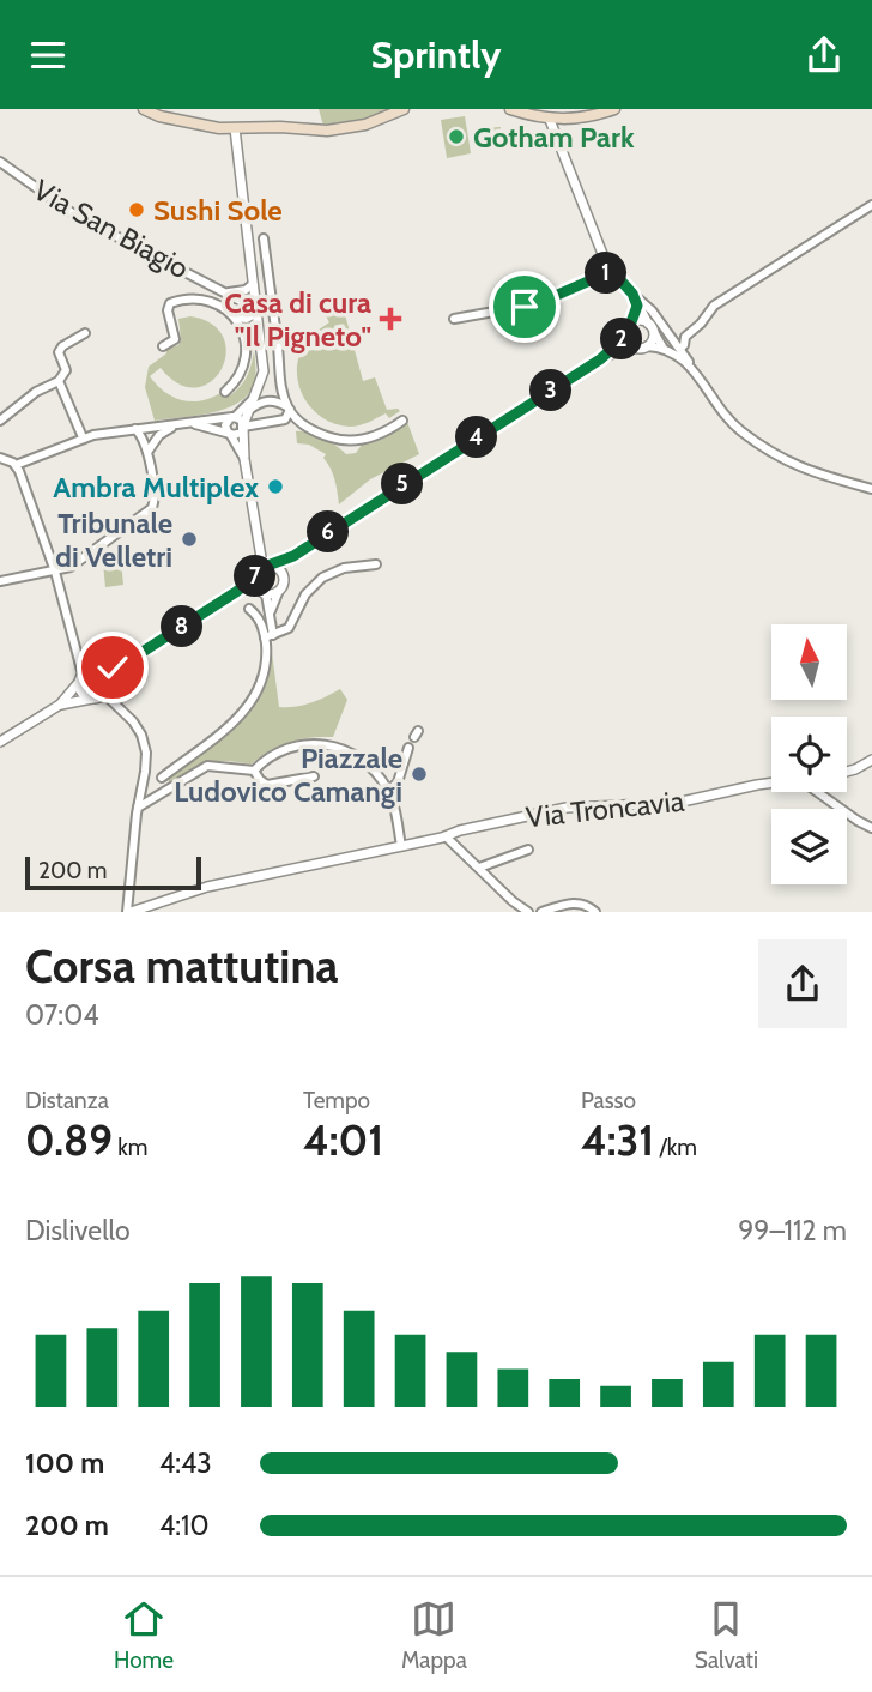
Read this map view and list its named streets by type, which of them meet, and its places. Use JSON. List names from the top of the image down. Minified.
{"streets":{"street":["Via San Biagio","Via Troncavia"]},"places":{"other":["Gotham Park","Sushi Sole","Ambra Multiplex","Tribunale di Velletri","Piazzale Ludovico Camangi"],"health":["Casa di cura \"Il Pigneto\""]},"scale_bar":"200 m","north":"top","page":{"header":"Sprintly","pins":["1","2","3","4","5","6","7","8"],"scale":"200 m","heading":["Corsa mattutina","07:04"],"stats":[["Distanza","0.89 km"],["Tempo","4:01"],["Passo","4:31 /km"]],"chart":["Dislivello","99–112 m"],"list":[{"name":"100 m","note":"4:43"},{"name":"200 m","note":"4:10"}],"tabs":["Home","Mappa","Salvati"]}}
